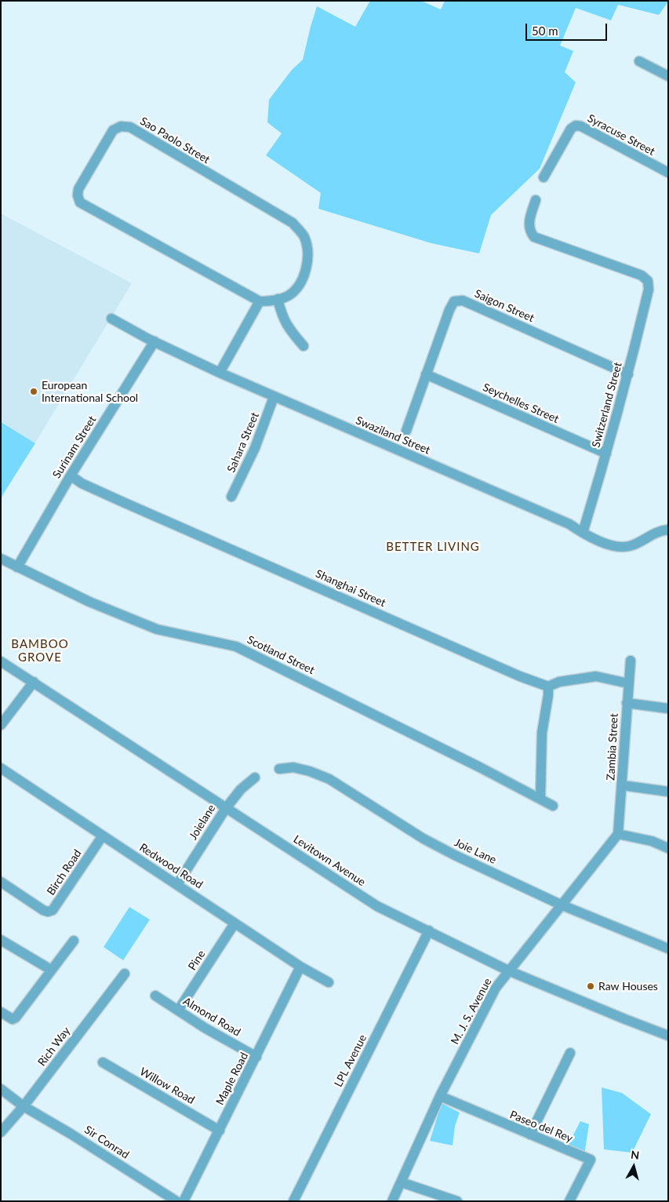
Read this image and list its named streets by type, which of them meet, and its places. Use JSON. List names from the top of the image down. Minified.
{"streets":{"street":["Syracuse Street","Sao Paolo Street","Saigon Street","Seychelles Street","Switzerland Street","Swaziland Street","Sahara Street","Surinam Street","Shanghai Street","Scotland Street","Zambia Street","Joielane","Joie Lane","Levitown Avenue","Redwood Road","Birch Road","Pine","M. J. S. Avenue","Almond Road","Rich Way","LPL Avenue","Maple Road","Willow Road","Paseo del Rey","Sir Conrad"]},"crossings":[["Saigon Street","Seychelles Street"],["Saigon Street","Switzerland Street"],["Seychelles Street","Switzerland Street"],["Switzerland Street","Swaziland Street"],["Swaziland Street","Sahara Street"],["Swaziland Street","Surinam Street"],["Surinam Street","Shanghai Street"],["Surinam Street","Scotland Street"],["Zambia Street","M. J. S. Avenue"],["Joielane","Levitown Avenue"],["Joielane","Redwood Road"],["Joie Lane","M. J. S. Avenue"],["Levitown Avenue","M. J. S. Avenue"],["Levitown Avenue","LPL Avenue"],["Redwood Road","Birch Road"],["Redwood Road","Pine"],["Redwood Road","Maple Road"],["Pine","Almond Road"],["M. J. S. Avenue","Paseo del Rey"],["Almond Road","Maple Road"],["Rich Way","Sir Conrad"],["Maple Road","Willow Road"]],"districts":["BETTER LIVING","BAMBOO GROVE"],"places":["European International School","Raw Houses"],"scale_bar":"50 m","north":"top"}
